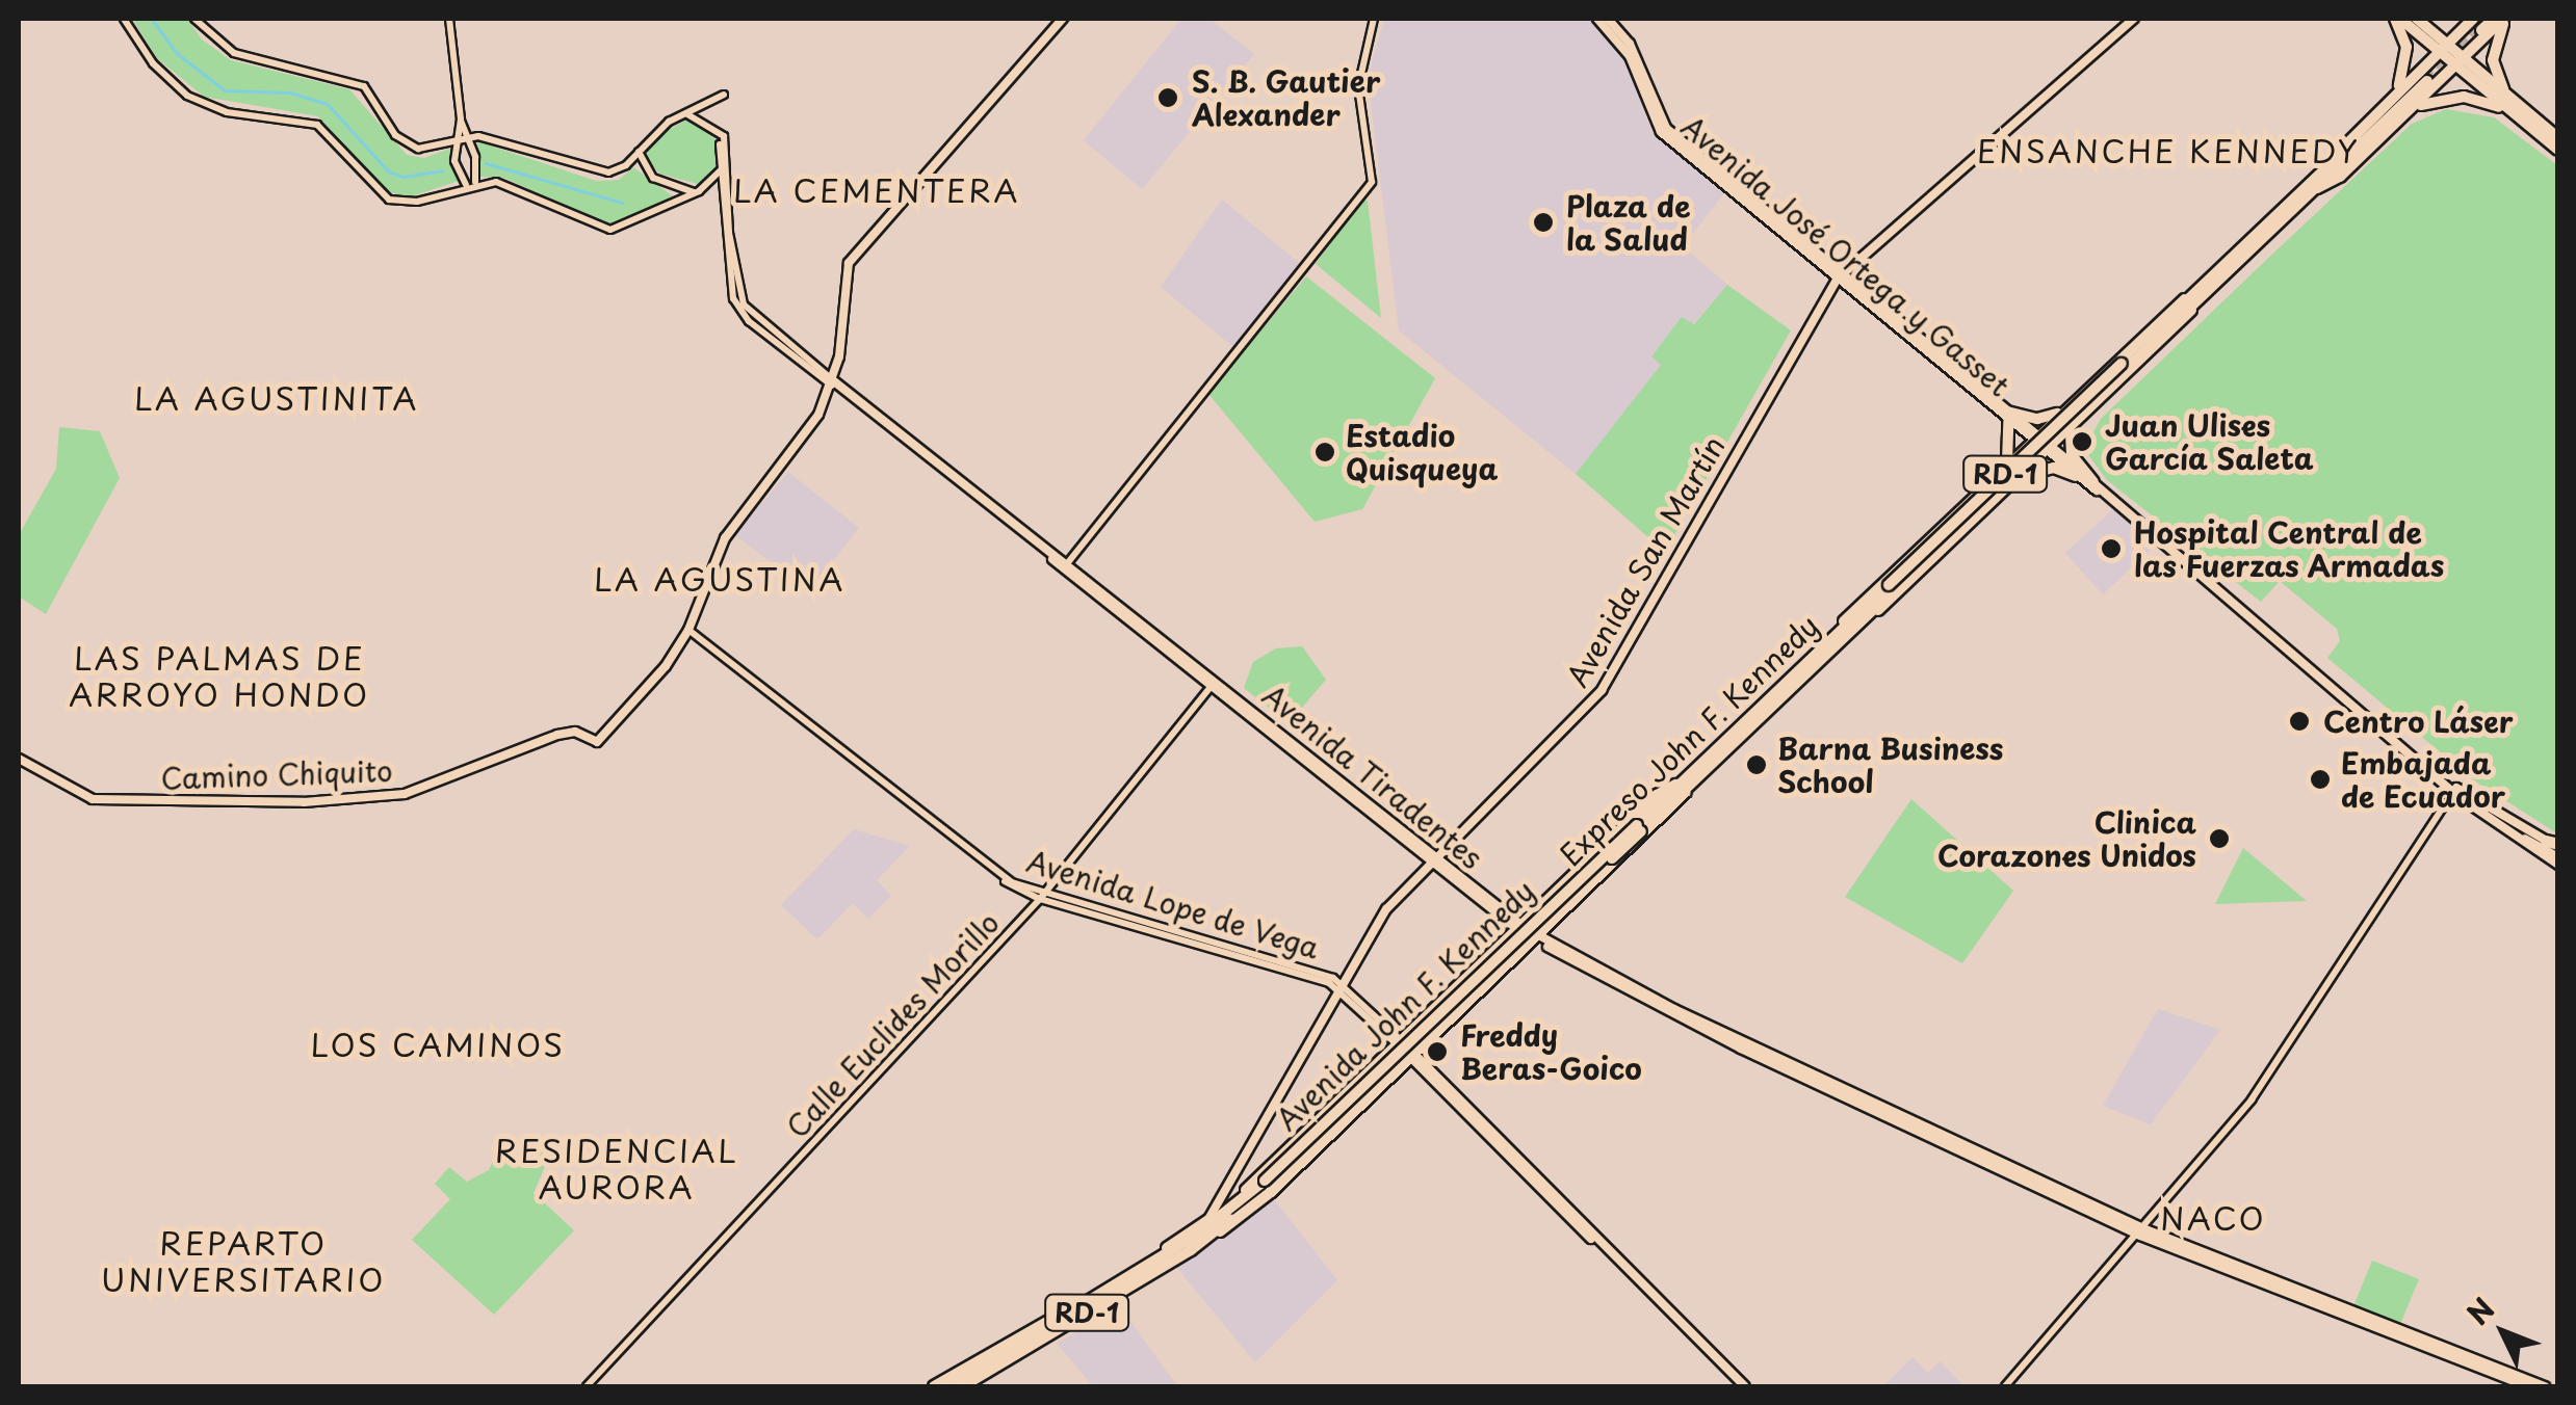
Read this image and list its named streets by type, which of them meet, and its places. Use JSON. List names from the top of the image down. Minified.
{"streets":{"main road":["Avenida José Ortega y Gasset","RD-1","Avenida San Martín","Expreso John F. Kennedy","Camino Chiquito","Avenida Tiradentes","Avenida Lope de Vega","Avenida John F. Kennedy"],"street":["Calle Euclides Morillo"]},"crossings":[["Avenida José Ortega y Gasset","RD-1"],["Avenida José Ortega y Gasset","Avenida San Martín"],["RD-1","Expreso John F. Kennedy"],["Avenida San Martín","Avenida Tiradentes"],["Avenida San Martín","Avenida Lope de Vega"],["Avenida San Martín","Avenida John F. Kennedy"],["Expreso John F. Kennedy","Avenida John F. Kennedy"],["Camino Chiquito","Avenida Lope de Vega"],["Avenida Tiradentes","Avenida John F. Kennedy"],["Avenida Tiradentes","Calle Euclides Morillo"],["Avenida Lope de Vega","Avenida John F. Kennedy"],["Avenida Lope de Vega","Calle Euclides Morillo"]],"districts":["ENSANCHE KENNEDY","LA CEMENTERA","LA AGUSTINITA","LA AGUSTINA","LAS PALMAS DE ARROYO HONDO","LOS CAMINOS","RESIDENCIAL AURORA","NACO","REPARTO UNIVERSITARIO"],"places":["S. B. Gautier Alexander","Plaza de la Salud","Juan Ulises García Saleta","Estadio Quisqueya","Hospital Central de las Fuerzas Armadas","Centro Láser","Barna Business School","Embajada de Ecuador","Clinica Corazones Unidos","Freddy Beras-Goico"],"north":"top left"}
